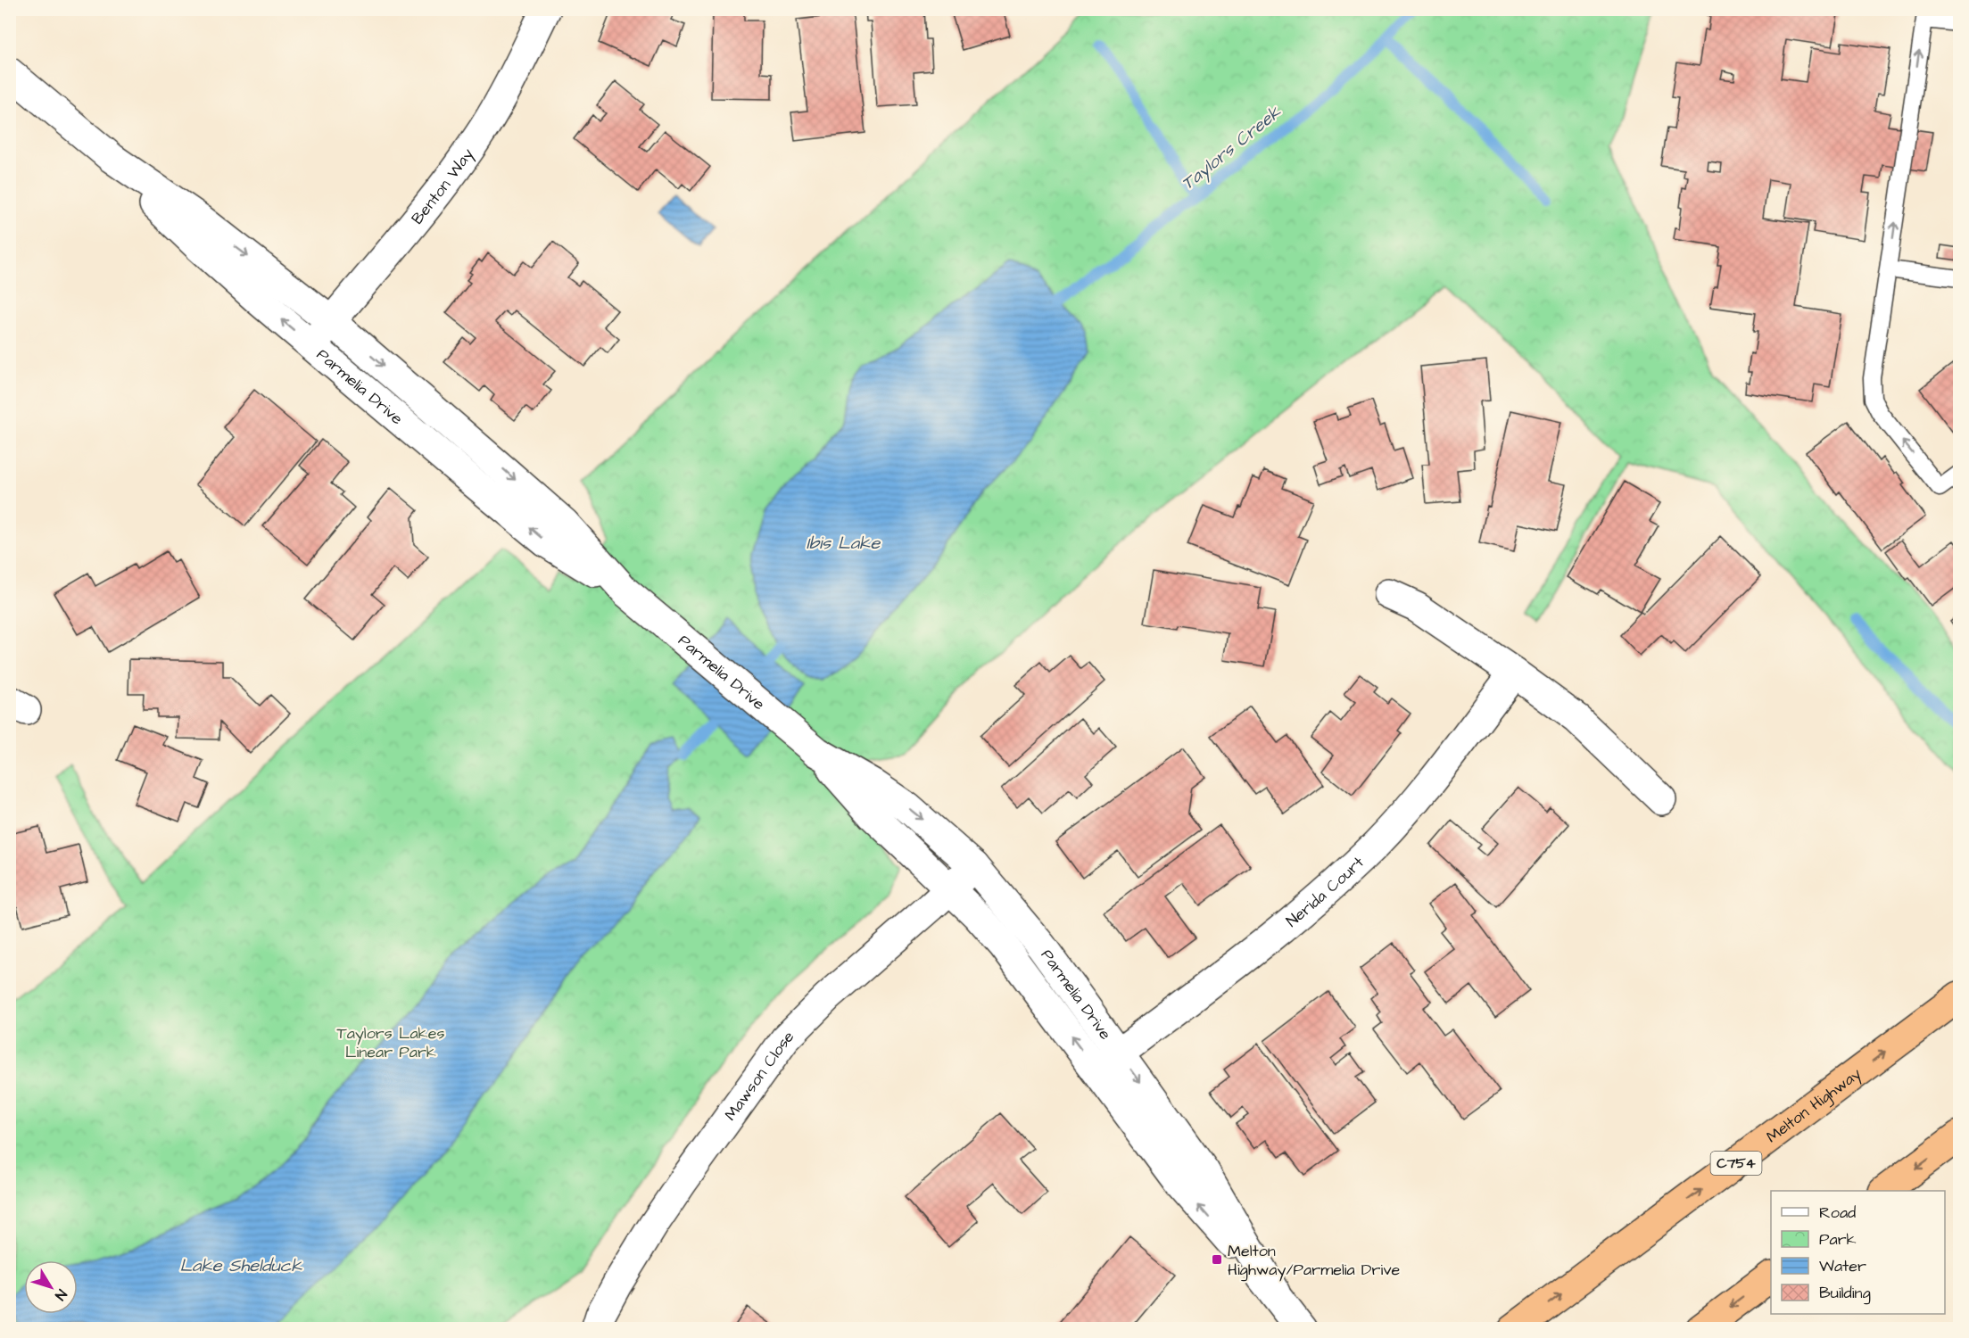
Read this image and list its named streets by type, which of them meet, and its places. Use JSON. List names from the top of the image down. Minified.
{"streets":{"highway":["Melton Highway","C754"],"street":["Benton Way","Parmelia Drive","Nerida Court","Mawson Close"]},"crossings":[["Benton Way","Parmelia Drive"],["Parmelia Drive","Nerida Court"],["Parmelia Drive","Mawson Close"]],"water":["Taylors Creek","Ibis Lake","Lake Shelduck"],"parks":["Taylors Lakes Linear Park"],"places":{"transit":["Melton Highway/Parmelia Drive"]},"legend":["Road","Park","Water","Building"],"north":"bottom right"}
